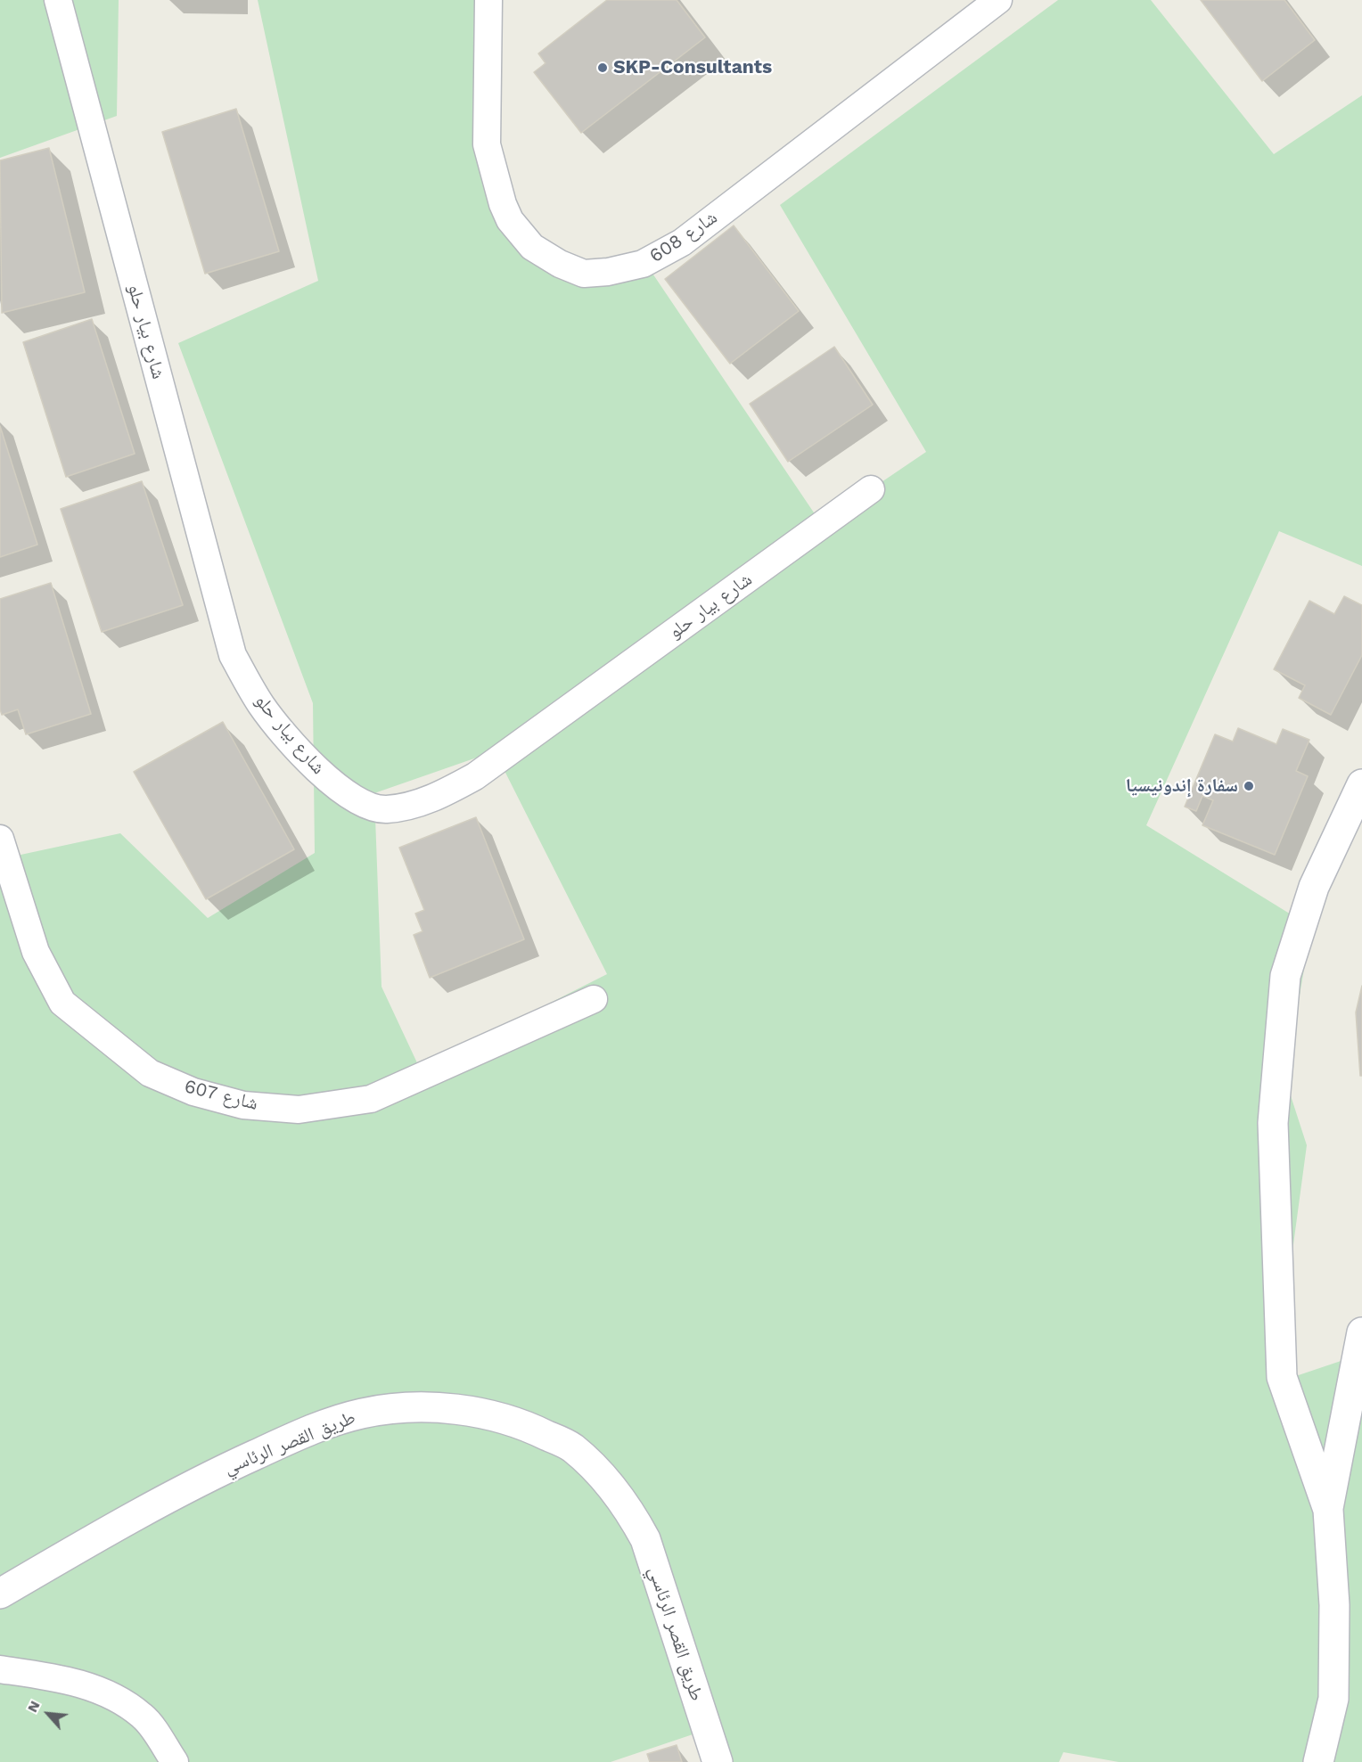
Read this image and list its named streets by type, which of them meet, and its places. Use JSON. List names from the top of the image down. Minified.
{"streets":{"street":["شارع 608","شارع بيار حلو","شارع 607","طريق القصر الرئاسي"]},"places":["SKP-Consultants","سفارة إندونيسيا"],"north":"top left"}
